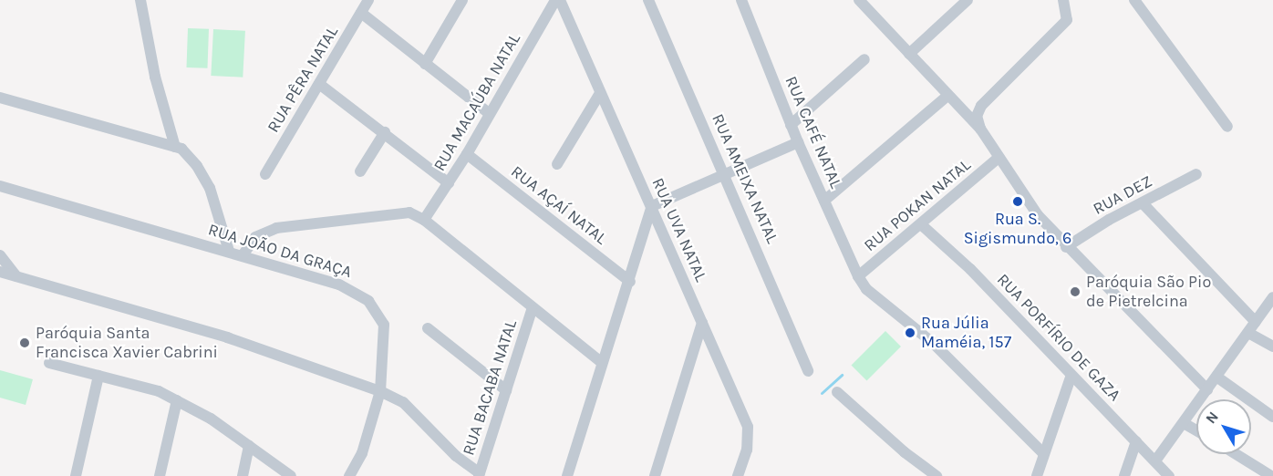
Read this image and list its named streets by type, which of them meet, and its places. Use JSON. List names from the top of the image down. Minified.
{"streets":{"street":["RUA PÊRA NATAL","RUA MACAÚBA NATAL","RUA CAFÉ NATAL","RUA AMEIXA NATAL","RUA DEZ","RUA AÇAÍ NATAL","RUA POKAN NATAL","RUA UVA NATAL","RUA JOÃO DA GRAÇA","RUA PORFÍRIO DE GAZA","RUA BACABA NATAL"]},"crossings":[["RUA MACAÚBA NATAL","RUA AÇAÍ NATAL"],["RUA CAFÉ NATAL","RUA POKAN NATAL"],["RUA POKAN NATAL","RUA PORFÍRIO DE GAZA"]],"places":["Rua S. Sigismundo, 6","Paróquia São Pio de Pietrelcina","Rua Júlia Maméia, 157","Paróquia Santa Francisca Xavier Cabrini"],"north":"top left"}
